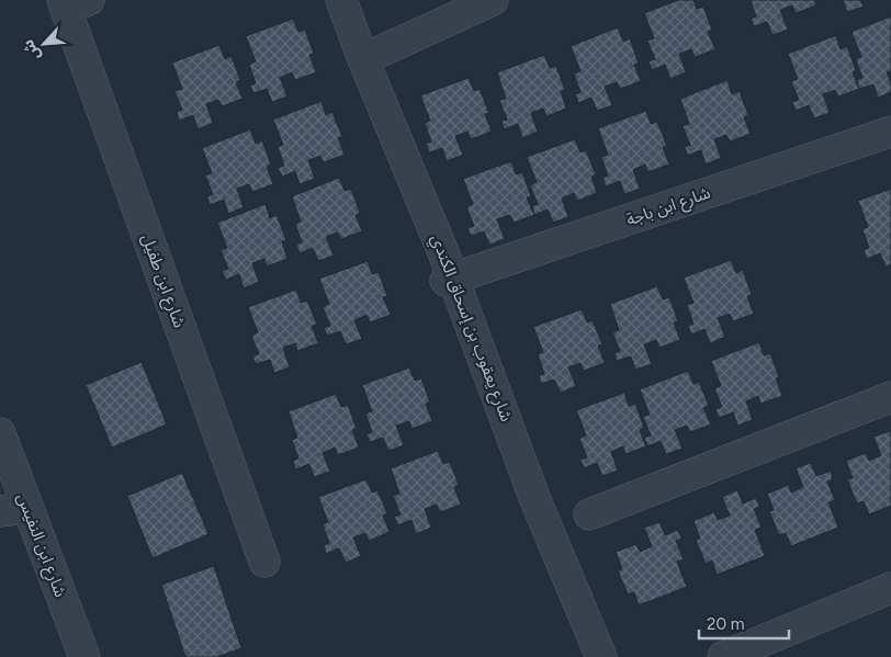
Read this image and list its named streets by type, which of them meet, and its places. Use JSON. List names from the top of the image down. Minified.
{"streets":{"street":["شارع ابن باجة","شارع ابن طفيل","شارع يعقوب بن إسحاق الكندي","شارع ابن النفيس"]},"crossings":[["شارع ابن باجة","شارع يعقوب بن إسحاق الكندي"]],"scale_bar":"20 m","north":"bottom left"}
